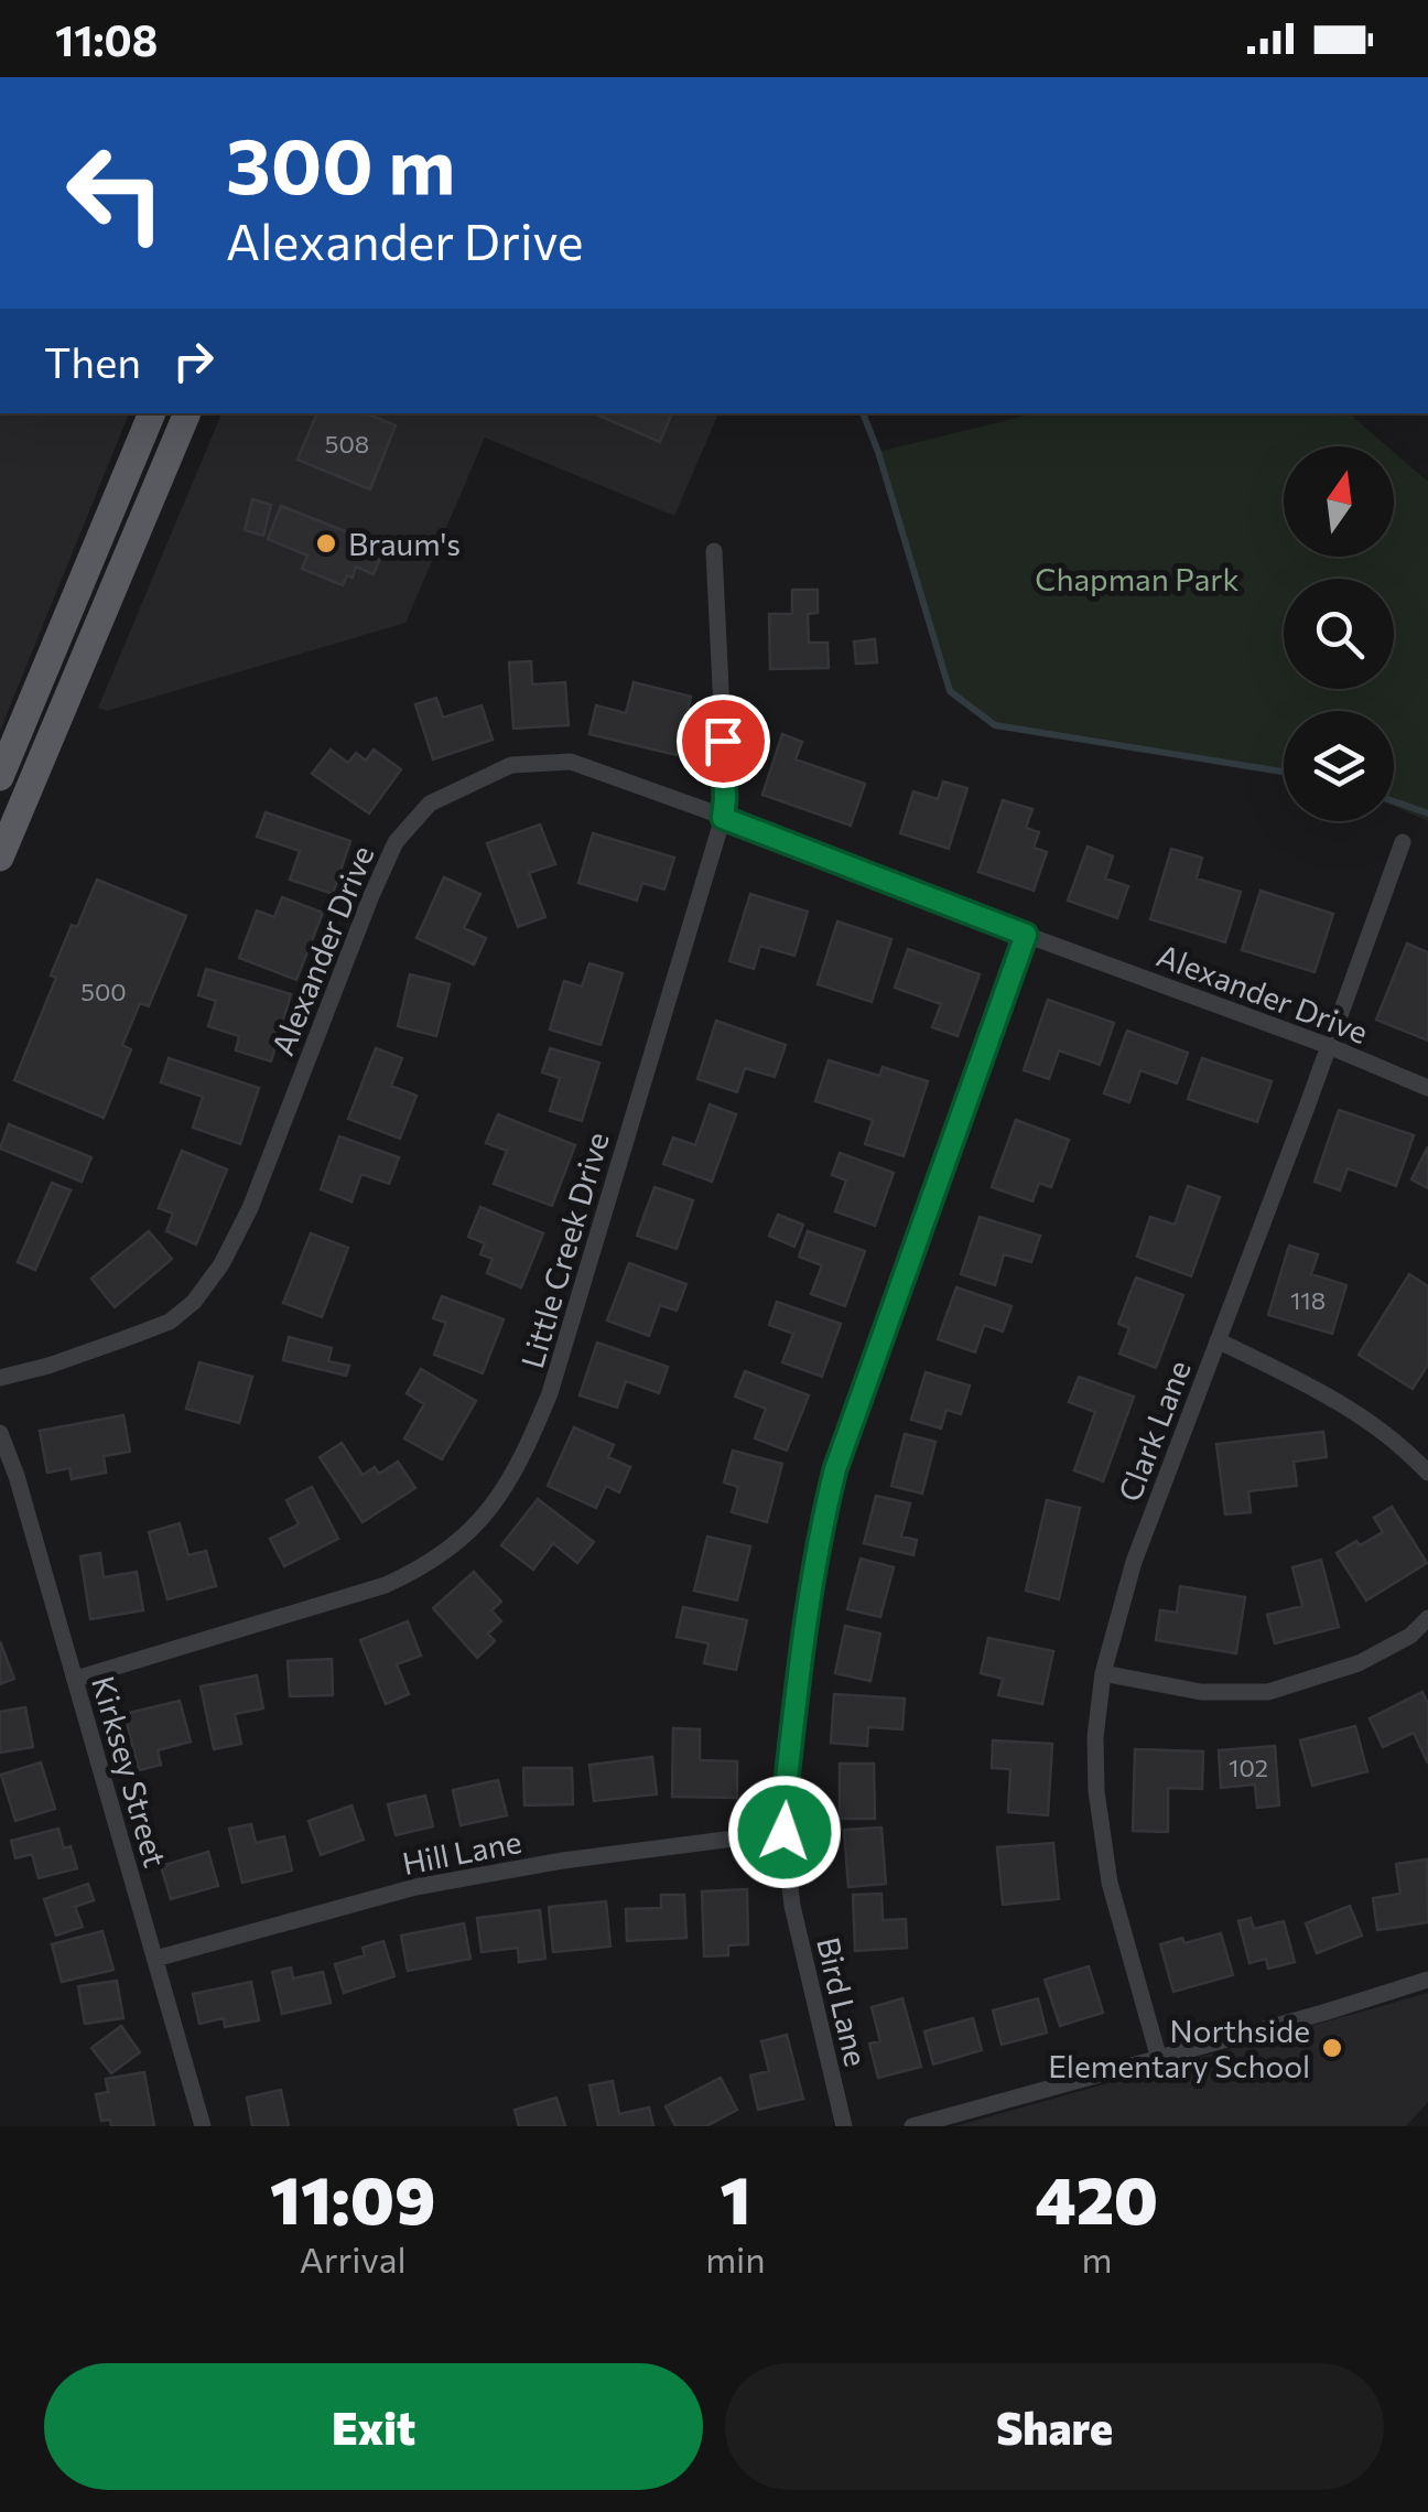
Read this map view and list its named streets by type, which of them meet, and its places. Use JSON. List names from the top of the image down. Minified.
{"streets":{"street":["Alexander Drive","Little Creek Drive","Clark Lane","Kirksey Street","Hill Lane","Bird Lane"]},"crossings":[["Alexander Drive","Little Creek Drive"],["Alexander Drive","Clark Lane"],["Alexander Drive","Bird Lane"],["Little Creek Drive","Kirksey Street"],["Kirksey Street","Hill Lane"],["Hill Lane","Bird Lane"]],"parks":["Chapman Park"],"places":["Braum's","Northside Elementary School"],"house_numbers":["508","500","118","102"],"north":"top","page":{"status":"11:08","turn":["300 m","Alexander Drive"],"then":"Then","eta":["11:09","Arrival","1","min","420","m"],"buttons":["Exit","Share"]}}
